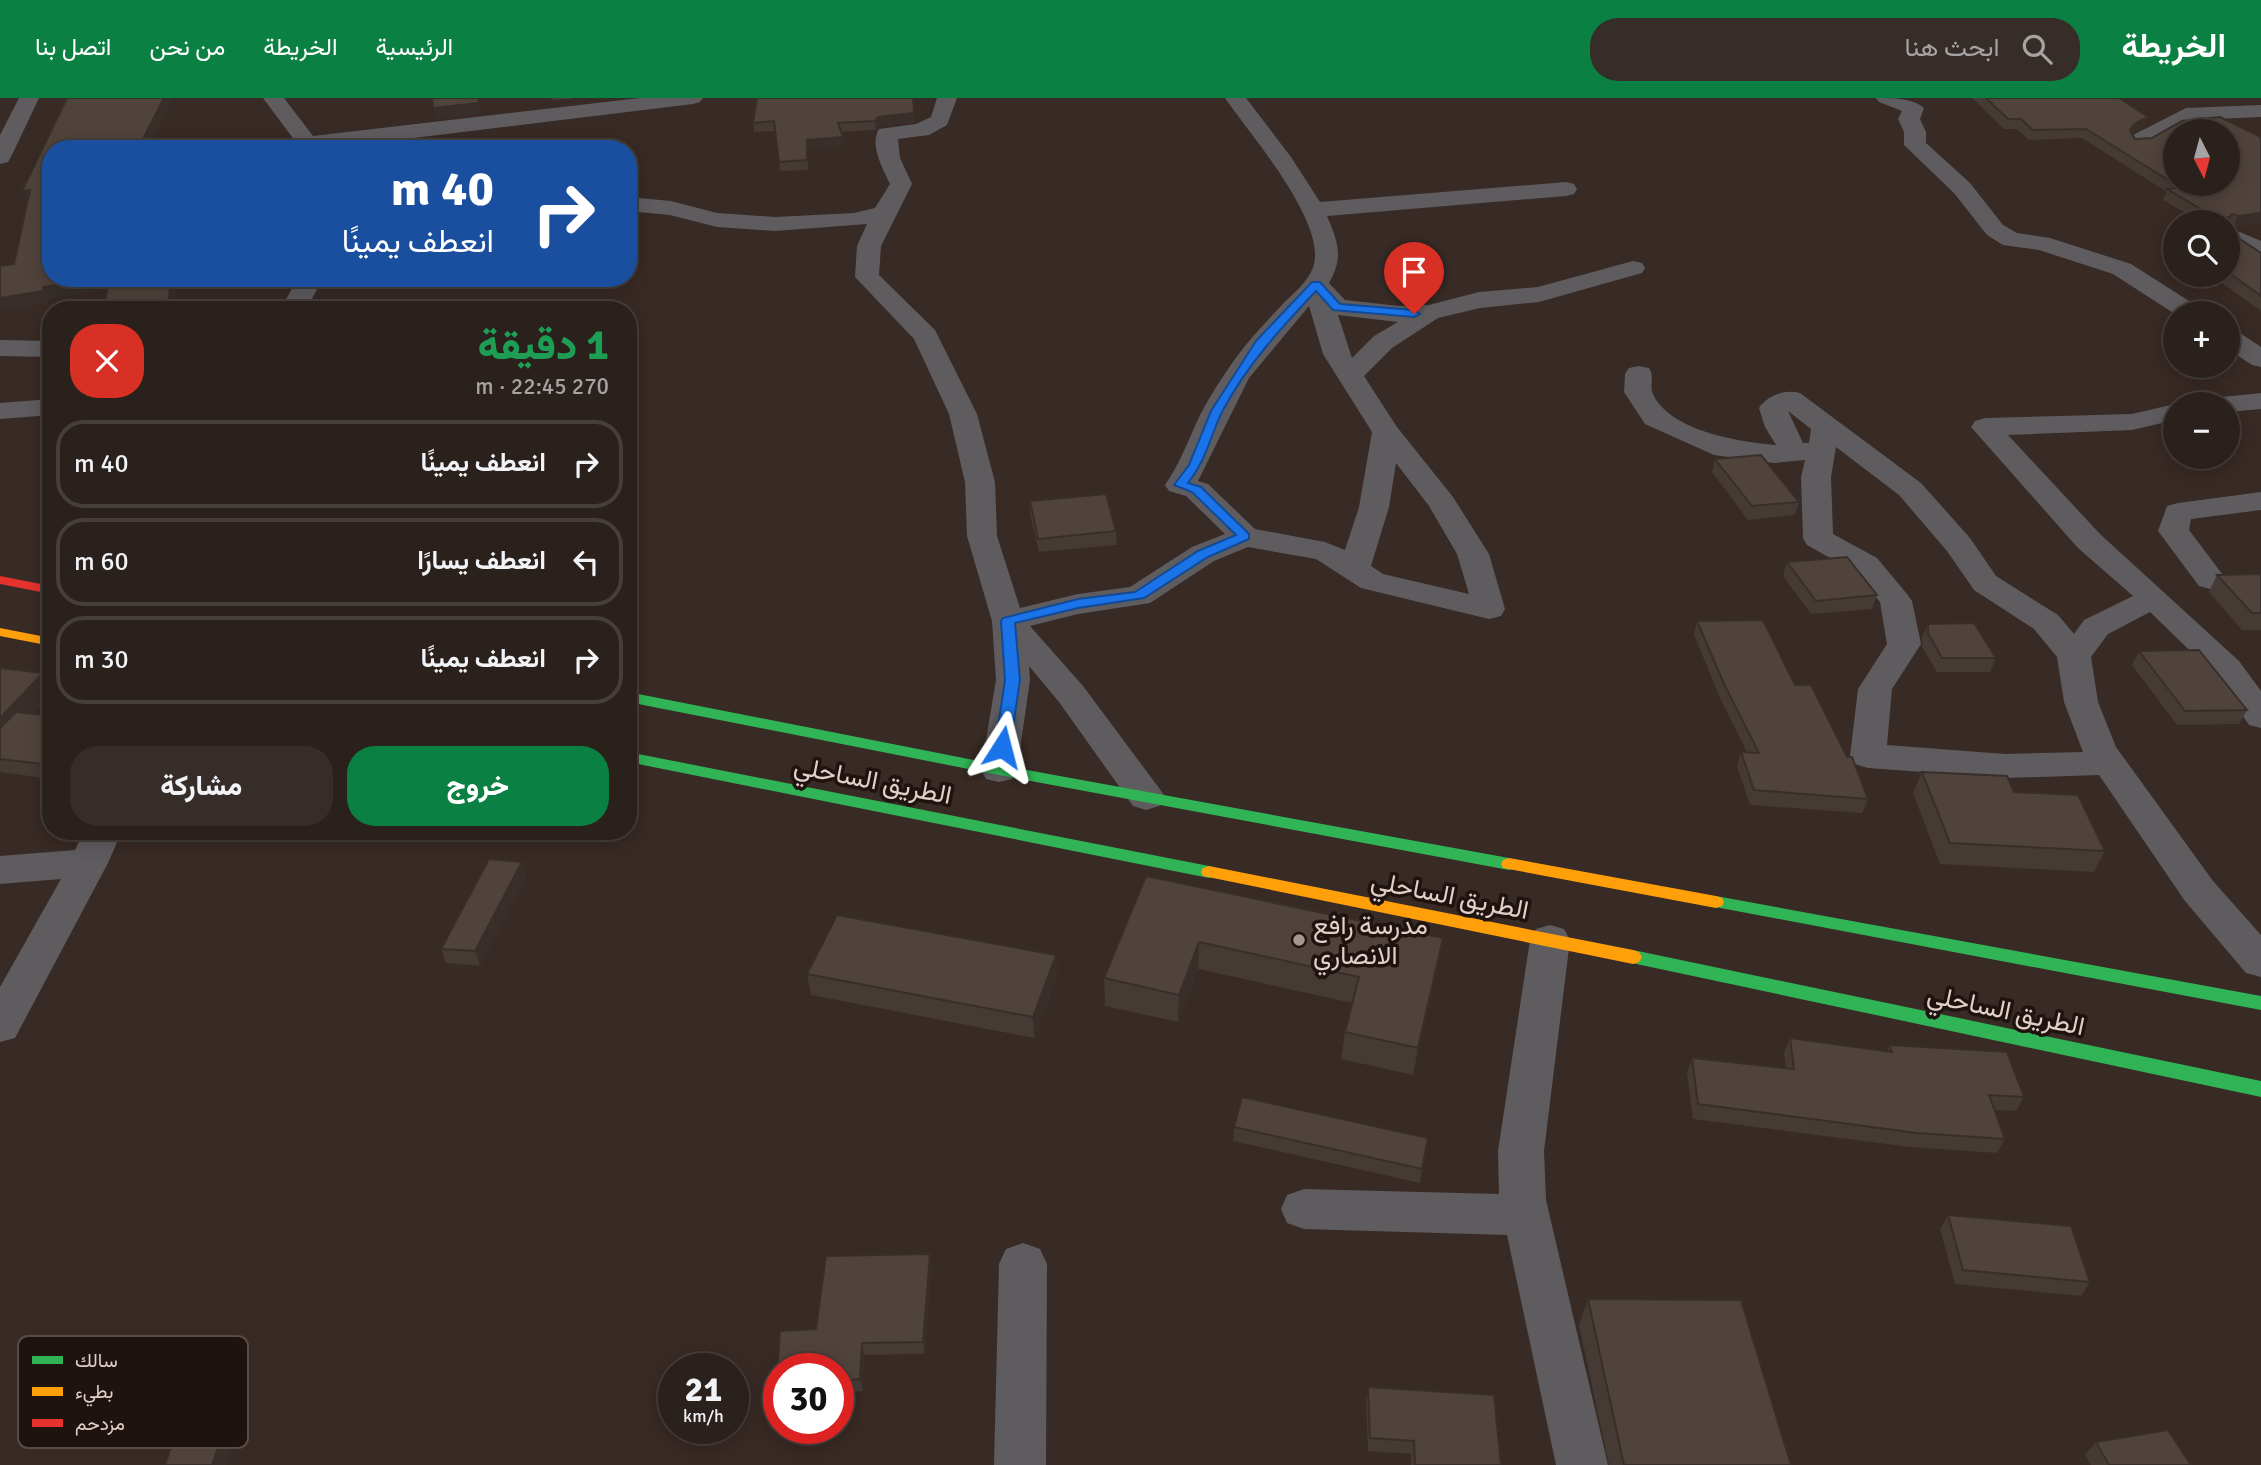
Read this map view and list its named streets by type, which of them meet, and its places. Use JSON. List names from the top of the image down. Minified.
{"streets":{"highway":["الطريق الساحلي"]},"places":["مدرسة رافع الانصاري"],"legend":["سالك","بطيء","مزدحم"],"north":"bottom","page":{"header":"الخريطة","search":"ابحث هنا","nav":["الرئيسية","الخريطة","من نحن","اتصل بنا"],"map_buttons":["+","−"],"turn":["40 m","انعطف يمينًا"],"heading":["1 دقيقة","270 m · 22:45"],"list":[{"name":"انعطف يمينًا","value":"40 m"},{"name":"انعطف يسارًا","value":"60 m"},{"name":"انعطف يمينًا","value":"30 m"}],"buttons":["خروج","مشاركة"],"speed":"21 km/h","limit":"30"}}
